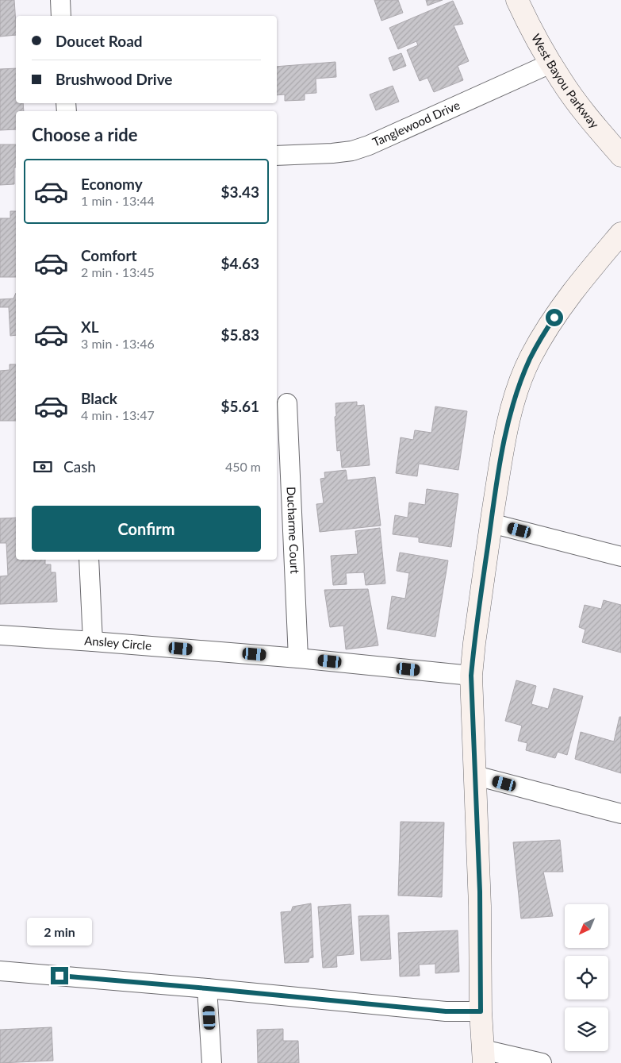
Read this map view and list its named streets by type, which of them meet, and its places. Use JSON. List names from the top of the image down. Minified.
{"streets":{"street":["West Bayou Parkway","Tanglewood Drive","Ducharme Court","Ansley Circle"]},"crossings":[["West Bayou Parkway","Tanglewood Drive"],["Ducharme Court","Ansley Circle"]],"north":"bottom left","page":{"banner":["Doucet Road","Brushwood Drive"],"heading":"Choose a ride","list":[{"name":"Economy","note":"1 min · 13:44","value":"$3.43"},{"name":"Comfort","note":"2 min · 13:45","value":"$4.63"},{"name":"XL","note":"3 min · 13:46","value":"$5.83"},{"name":"Black","note":"4 min · 13:47","value":"$5.61"}],"pay":["Cash","450 m"],"buttons":"Confirm","bubble":"2 min"}}
